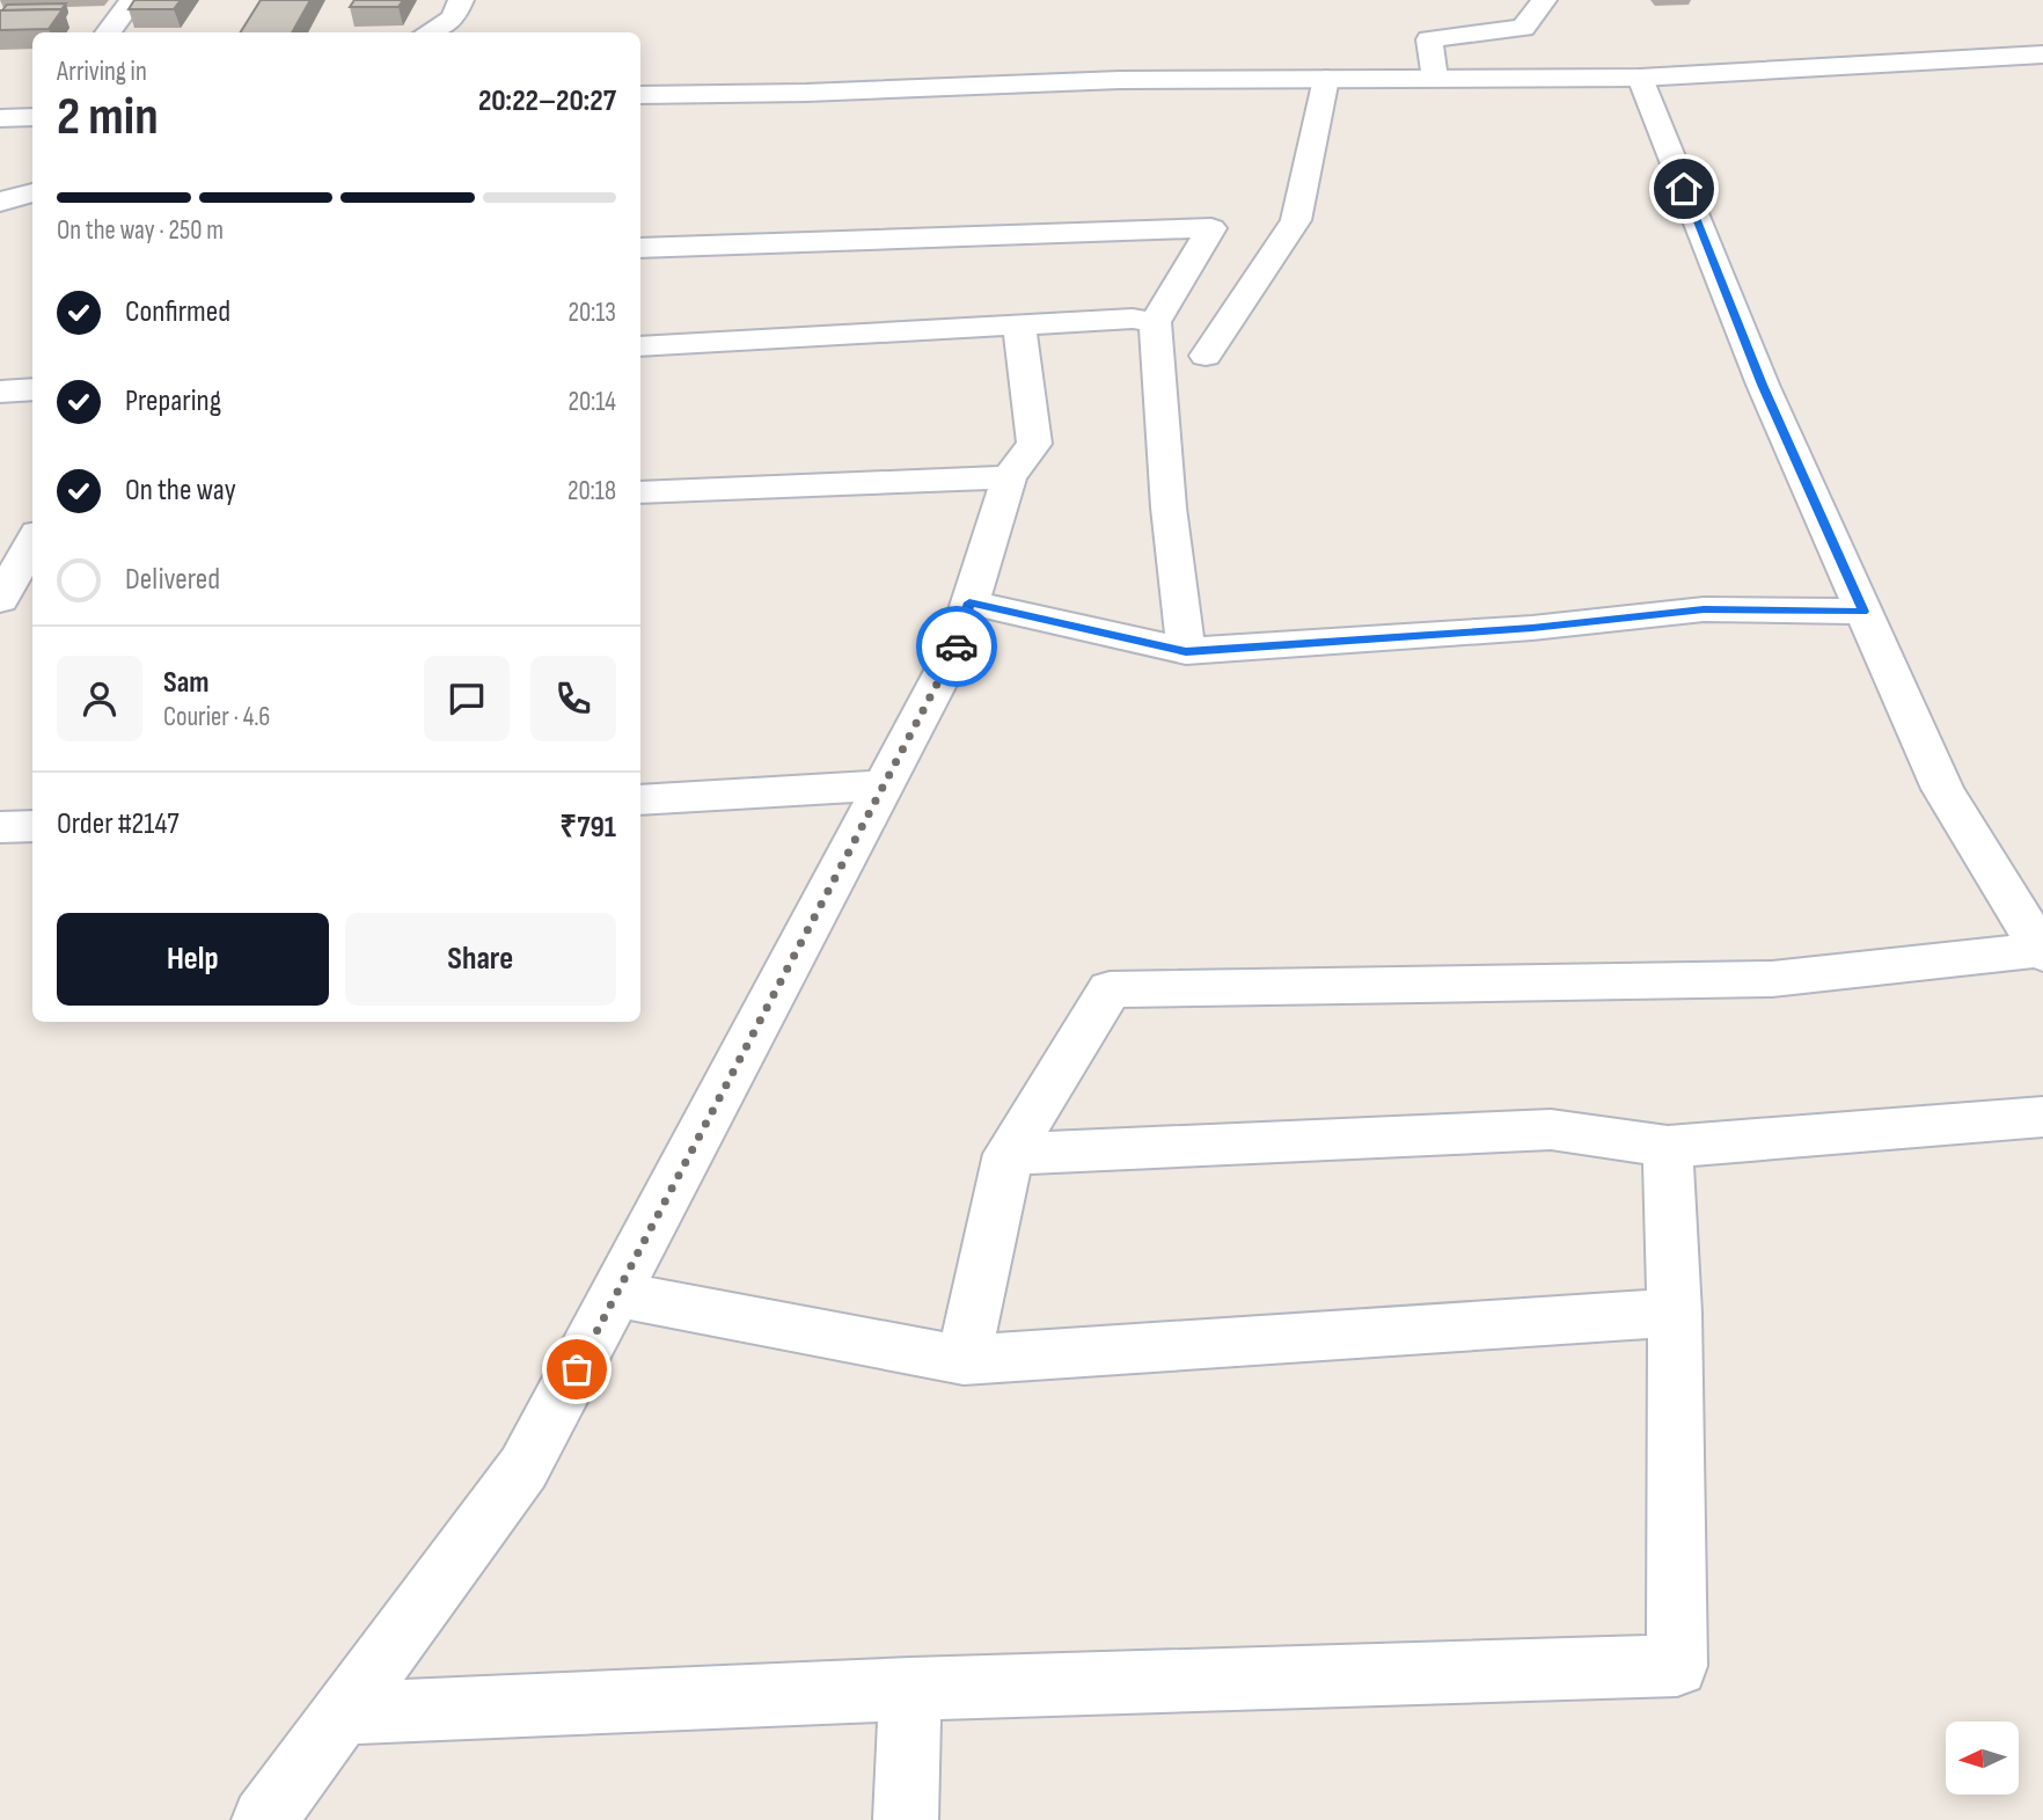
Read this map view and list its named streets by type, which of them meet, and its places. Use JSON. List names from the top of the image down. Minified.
{"north":"left","page":{"heading":["2 min","Arriving in","20:22–20:27"],"panel":["Sam","Courier · 4.6","Order #2147","₹791"],"bar":"On the way · 250 m","list":[["Confirmed","20:13"],["Preparing","20:14"],["On the way","20:18"],"Delivered"],"buttons":["Help","Share"]}}
